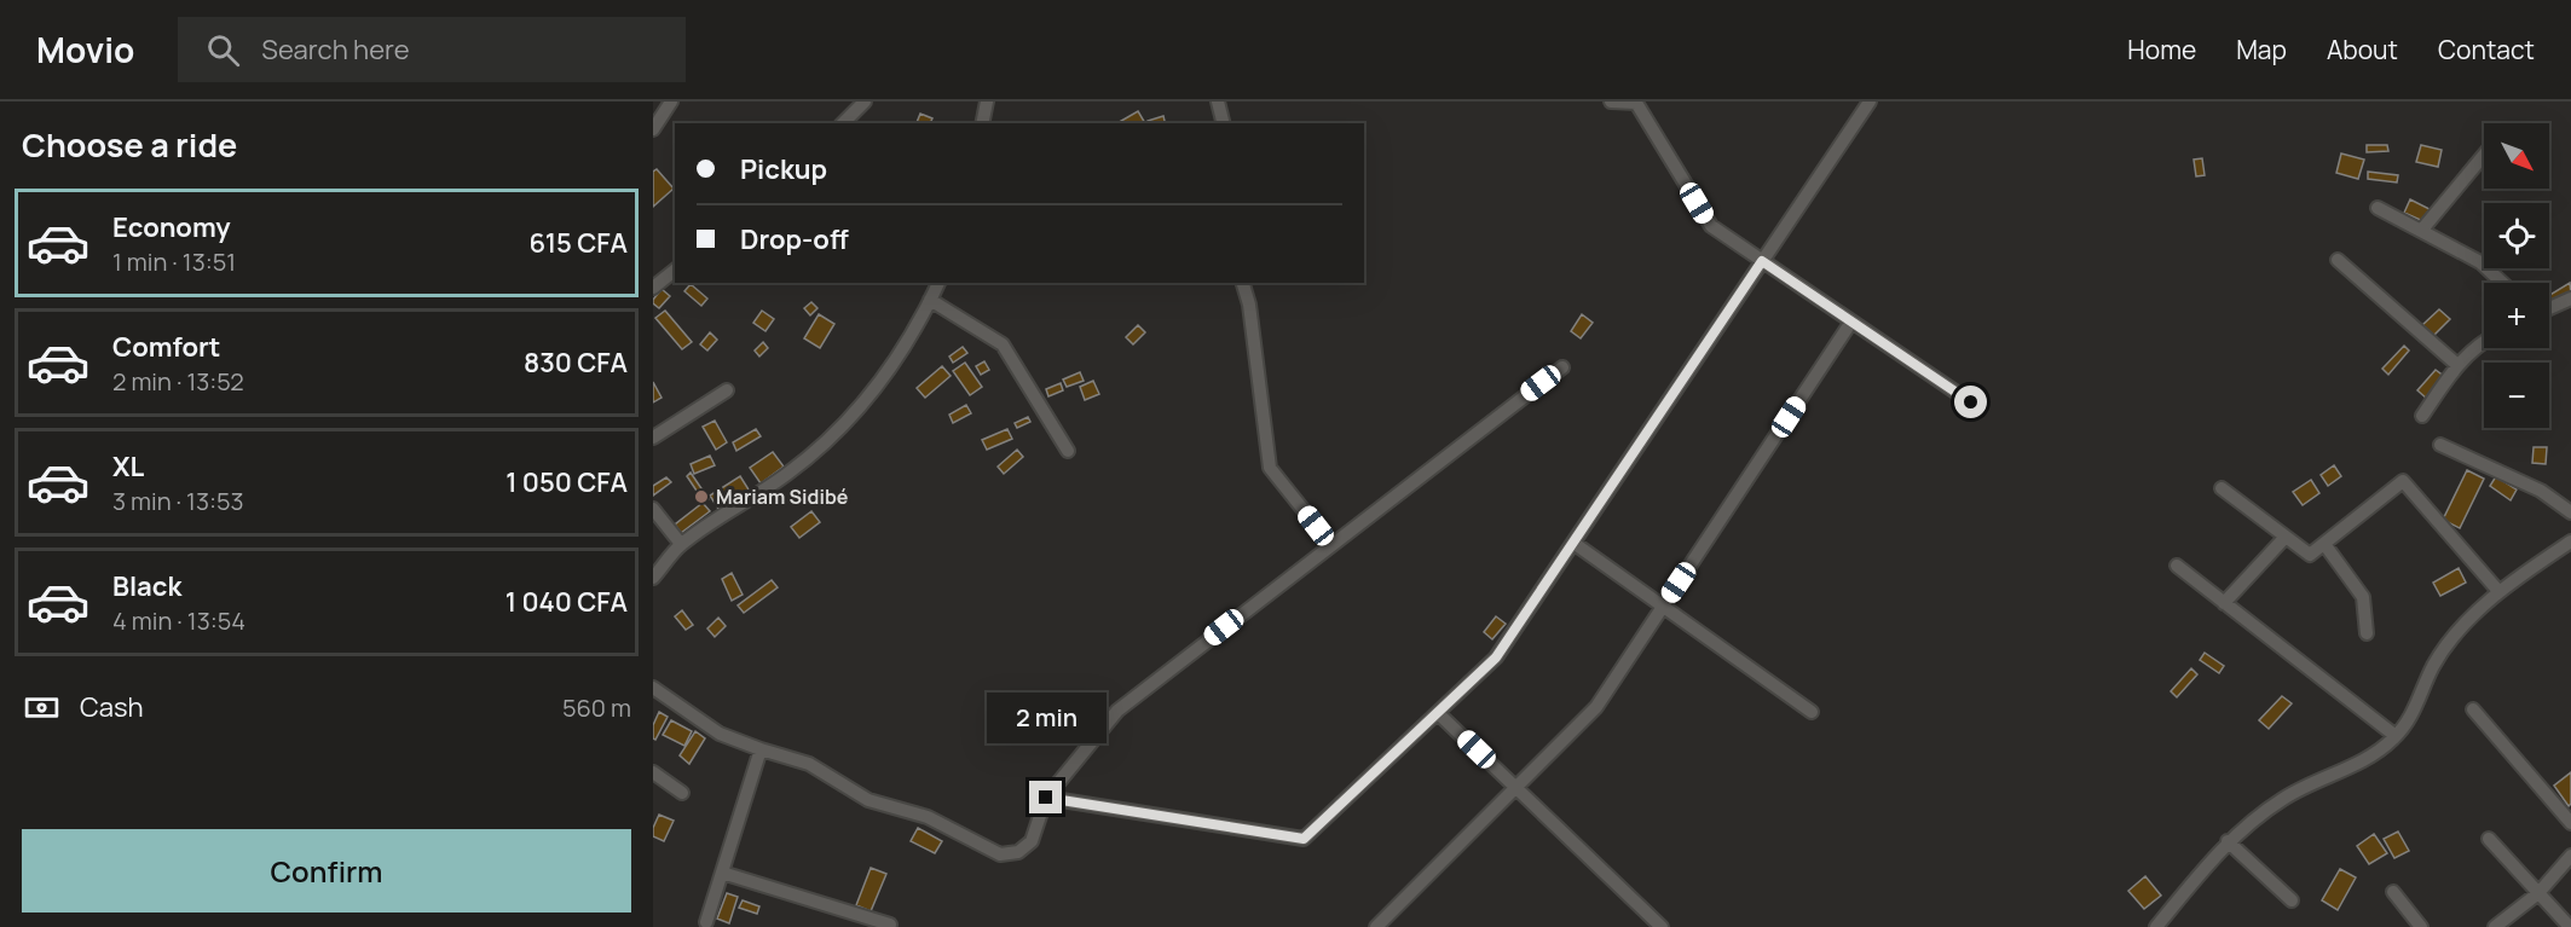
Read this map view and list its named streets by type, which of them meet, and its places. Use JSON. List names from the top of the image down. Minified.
{"places":["Mariam Sidibé"],"north":"bottom right","page":{"header":"Movio","search":"Search here","nav":["Home","Map","About","Contact"],"heading":"Choose a ride","map_buttons":["+","−"],"banner":["Pickup","Drop-off"],"list":[{"name":"Economy","note":"1 min · 13:51","value":"615 CFA"},{"name":"Comfort","note":"2 min · 13:52","value":"830 CFA"},{"name":"XL","note":"3 min · 13:53","value":"1 050 CFA"},{"name":"Black","note":"4 min · 13:54","value":"1 040 CFA"}],"pay":["Cash","560 m"],"bubble":"2 min","buttons":"Confirm"}}
